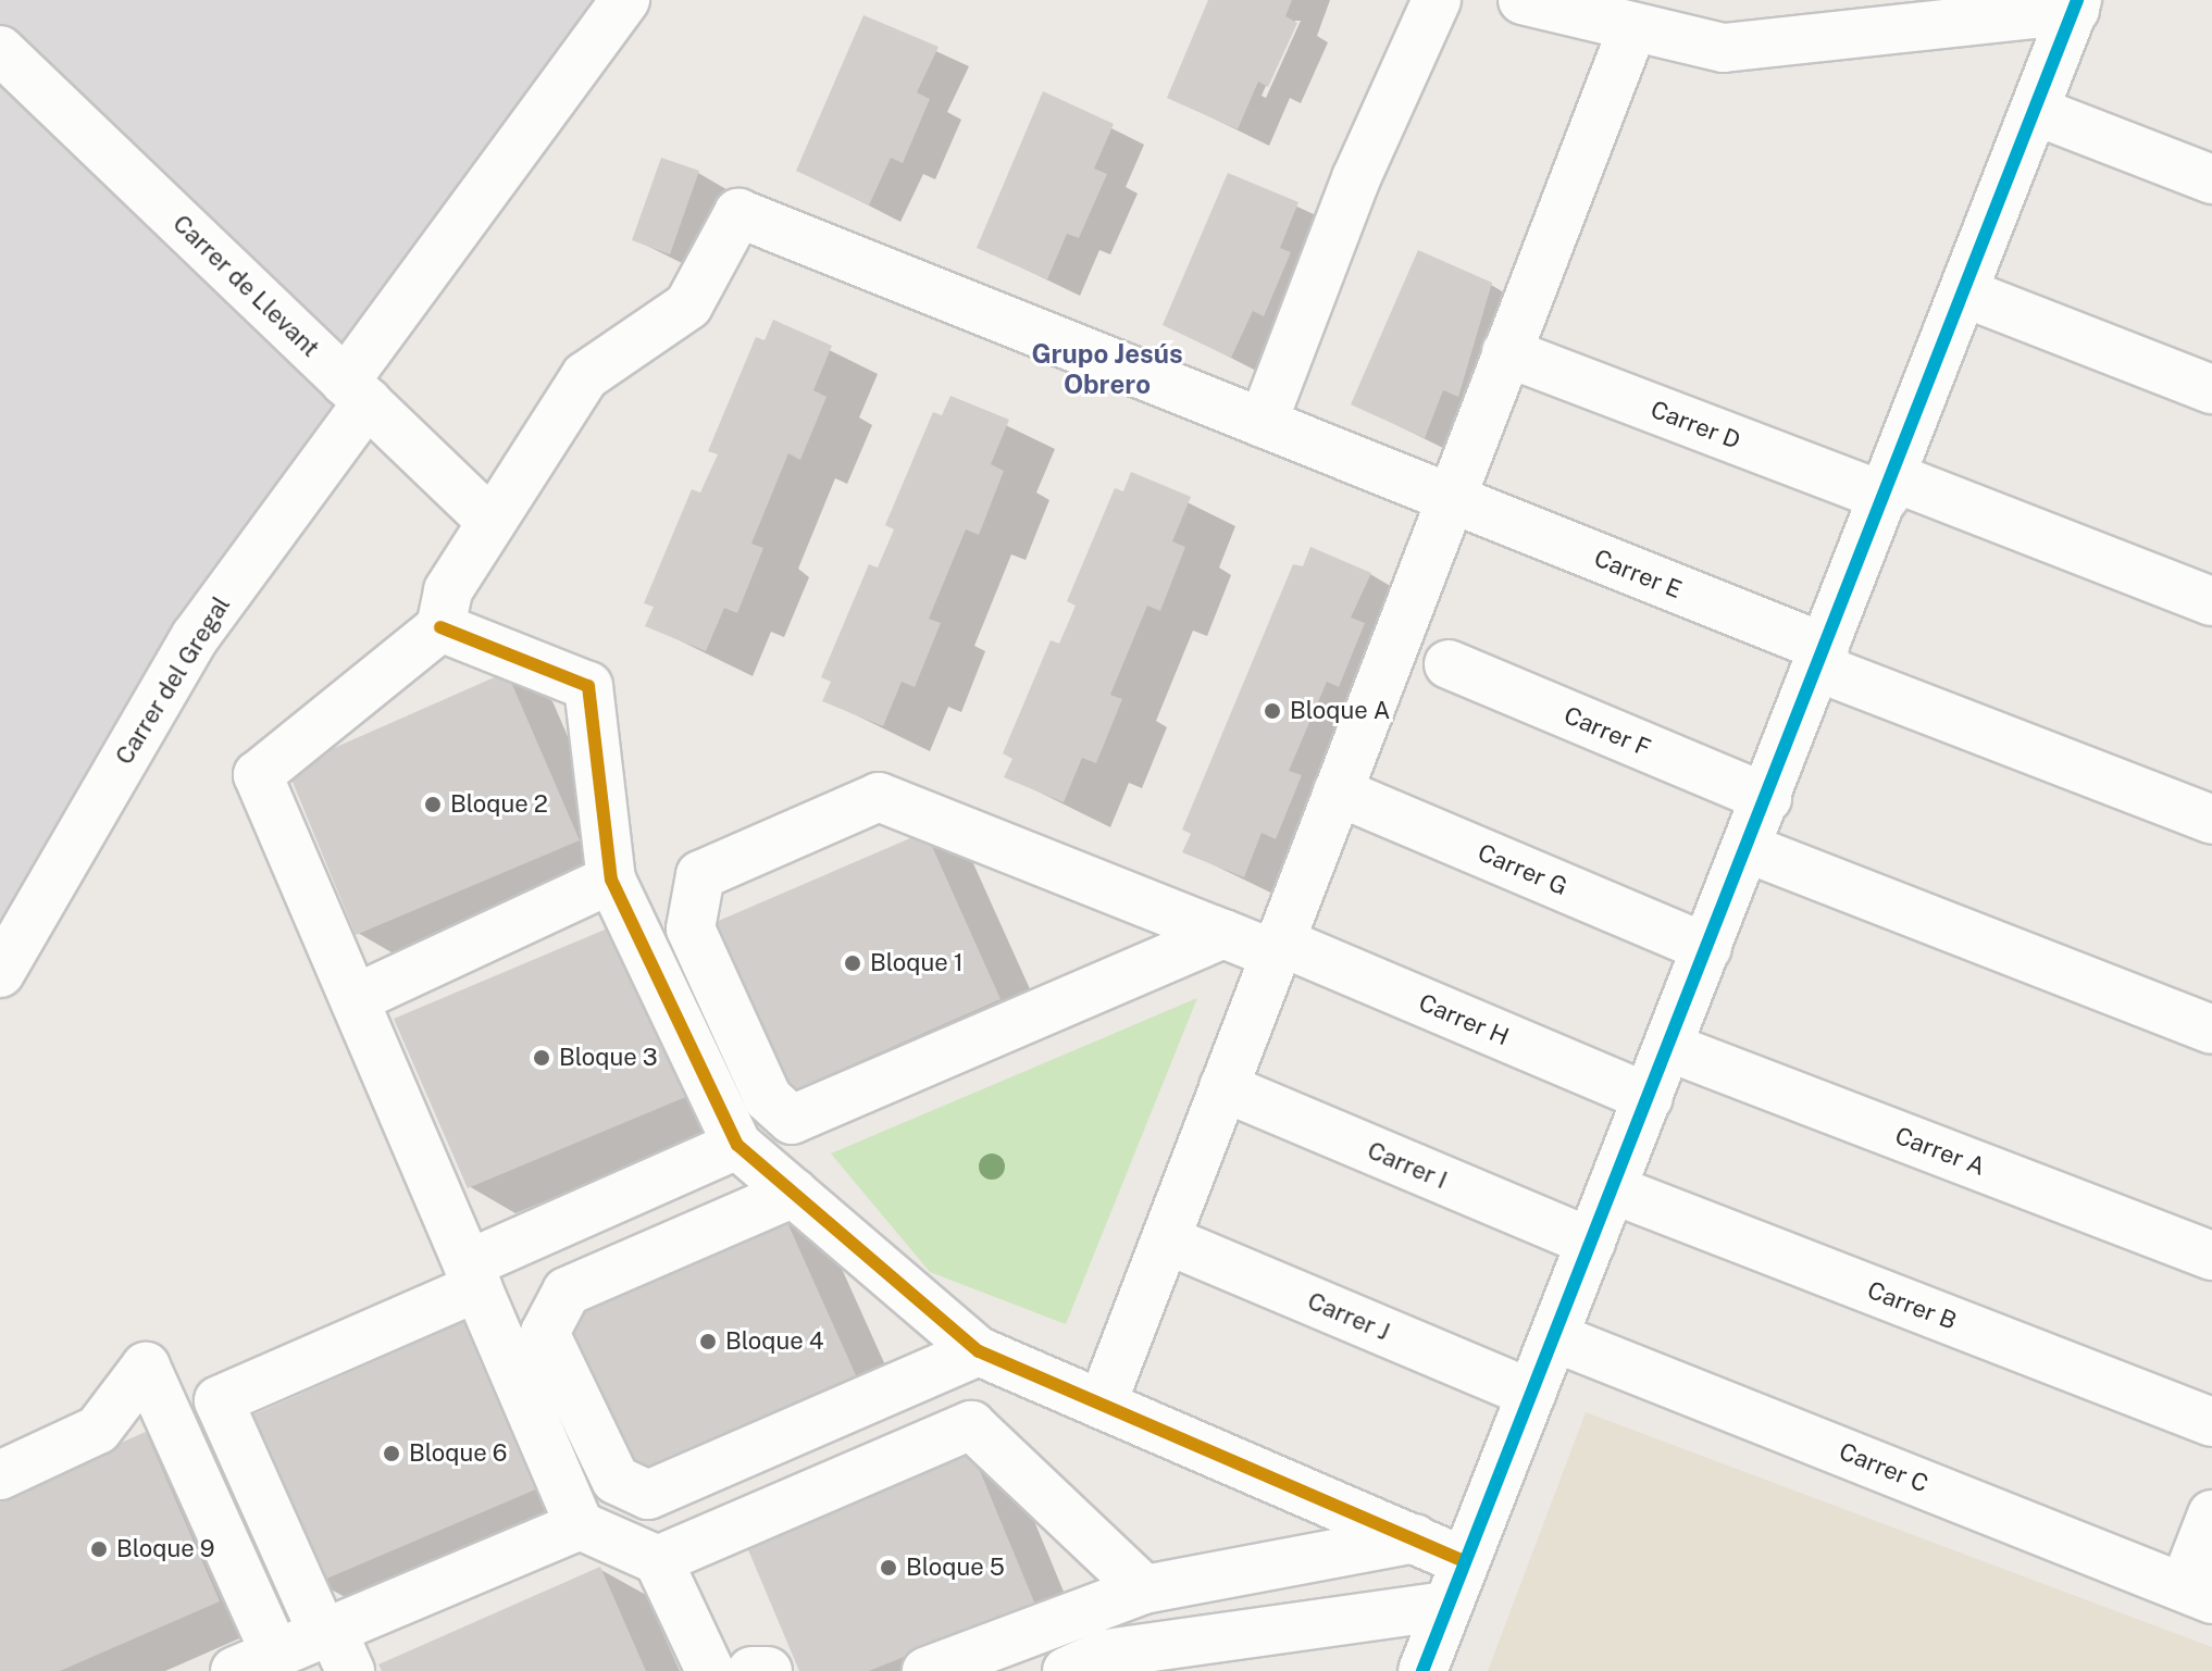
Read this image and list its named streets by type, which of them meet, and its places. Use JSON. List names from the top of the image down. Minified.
{"streets":{"street":["Carrer de Llevant","Carrer D","Carrer E","Carrer del Gregal","Carrer F","Carrer G","Carrer H","Carrer A","Carrer I","Carrer B","Carrer J","Carrer C"]},"crossings":[["Carrer de Llevant","Carrer E"],["Carrer de Llevant","Carrer del Gregal"]],"districts":["Grupo Jesús Obrero"],"places":["Bloque A","Bloque 2","Bloque 1","Bloque 3","Bloque 4","Bloque 6","Bloque 9","Bloque 5"]}
